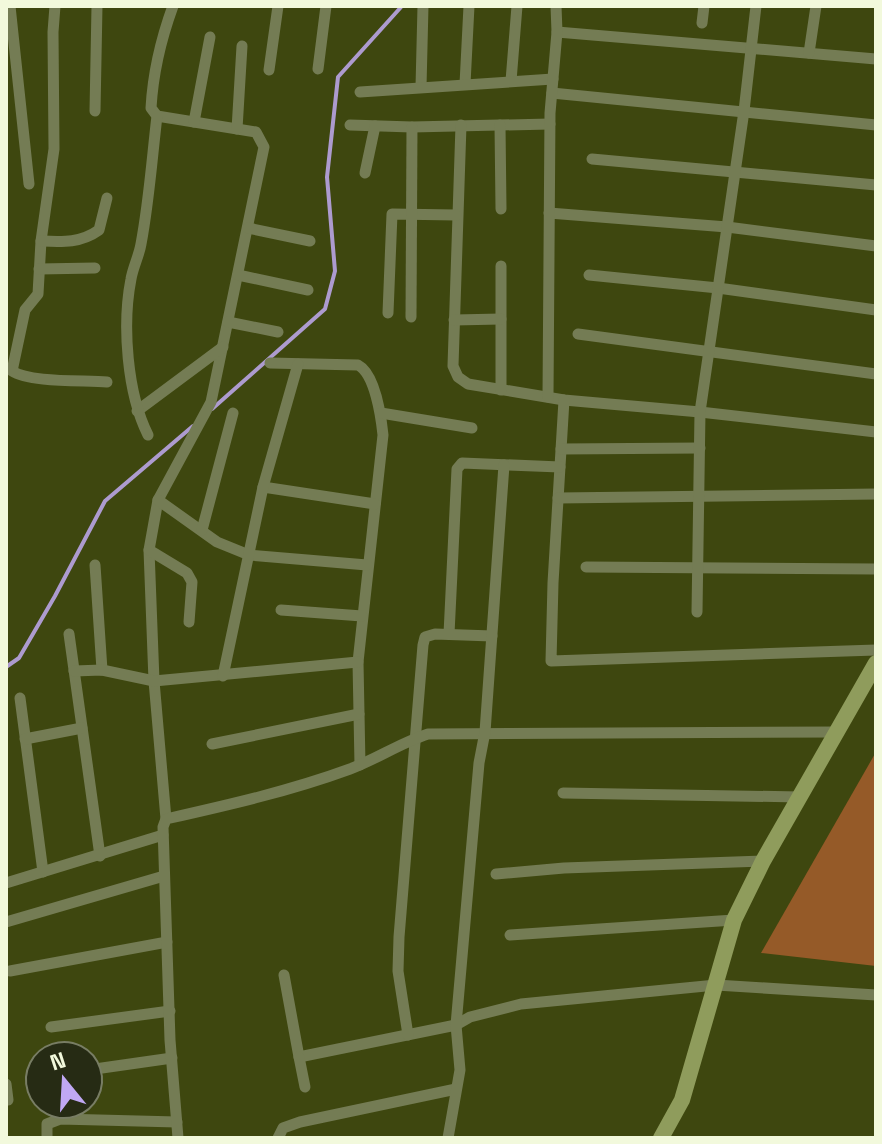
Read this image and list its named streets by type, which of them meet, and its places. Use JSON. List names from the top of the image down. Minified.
{"north":"top"}
